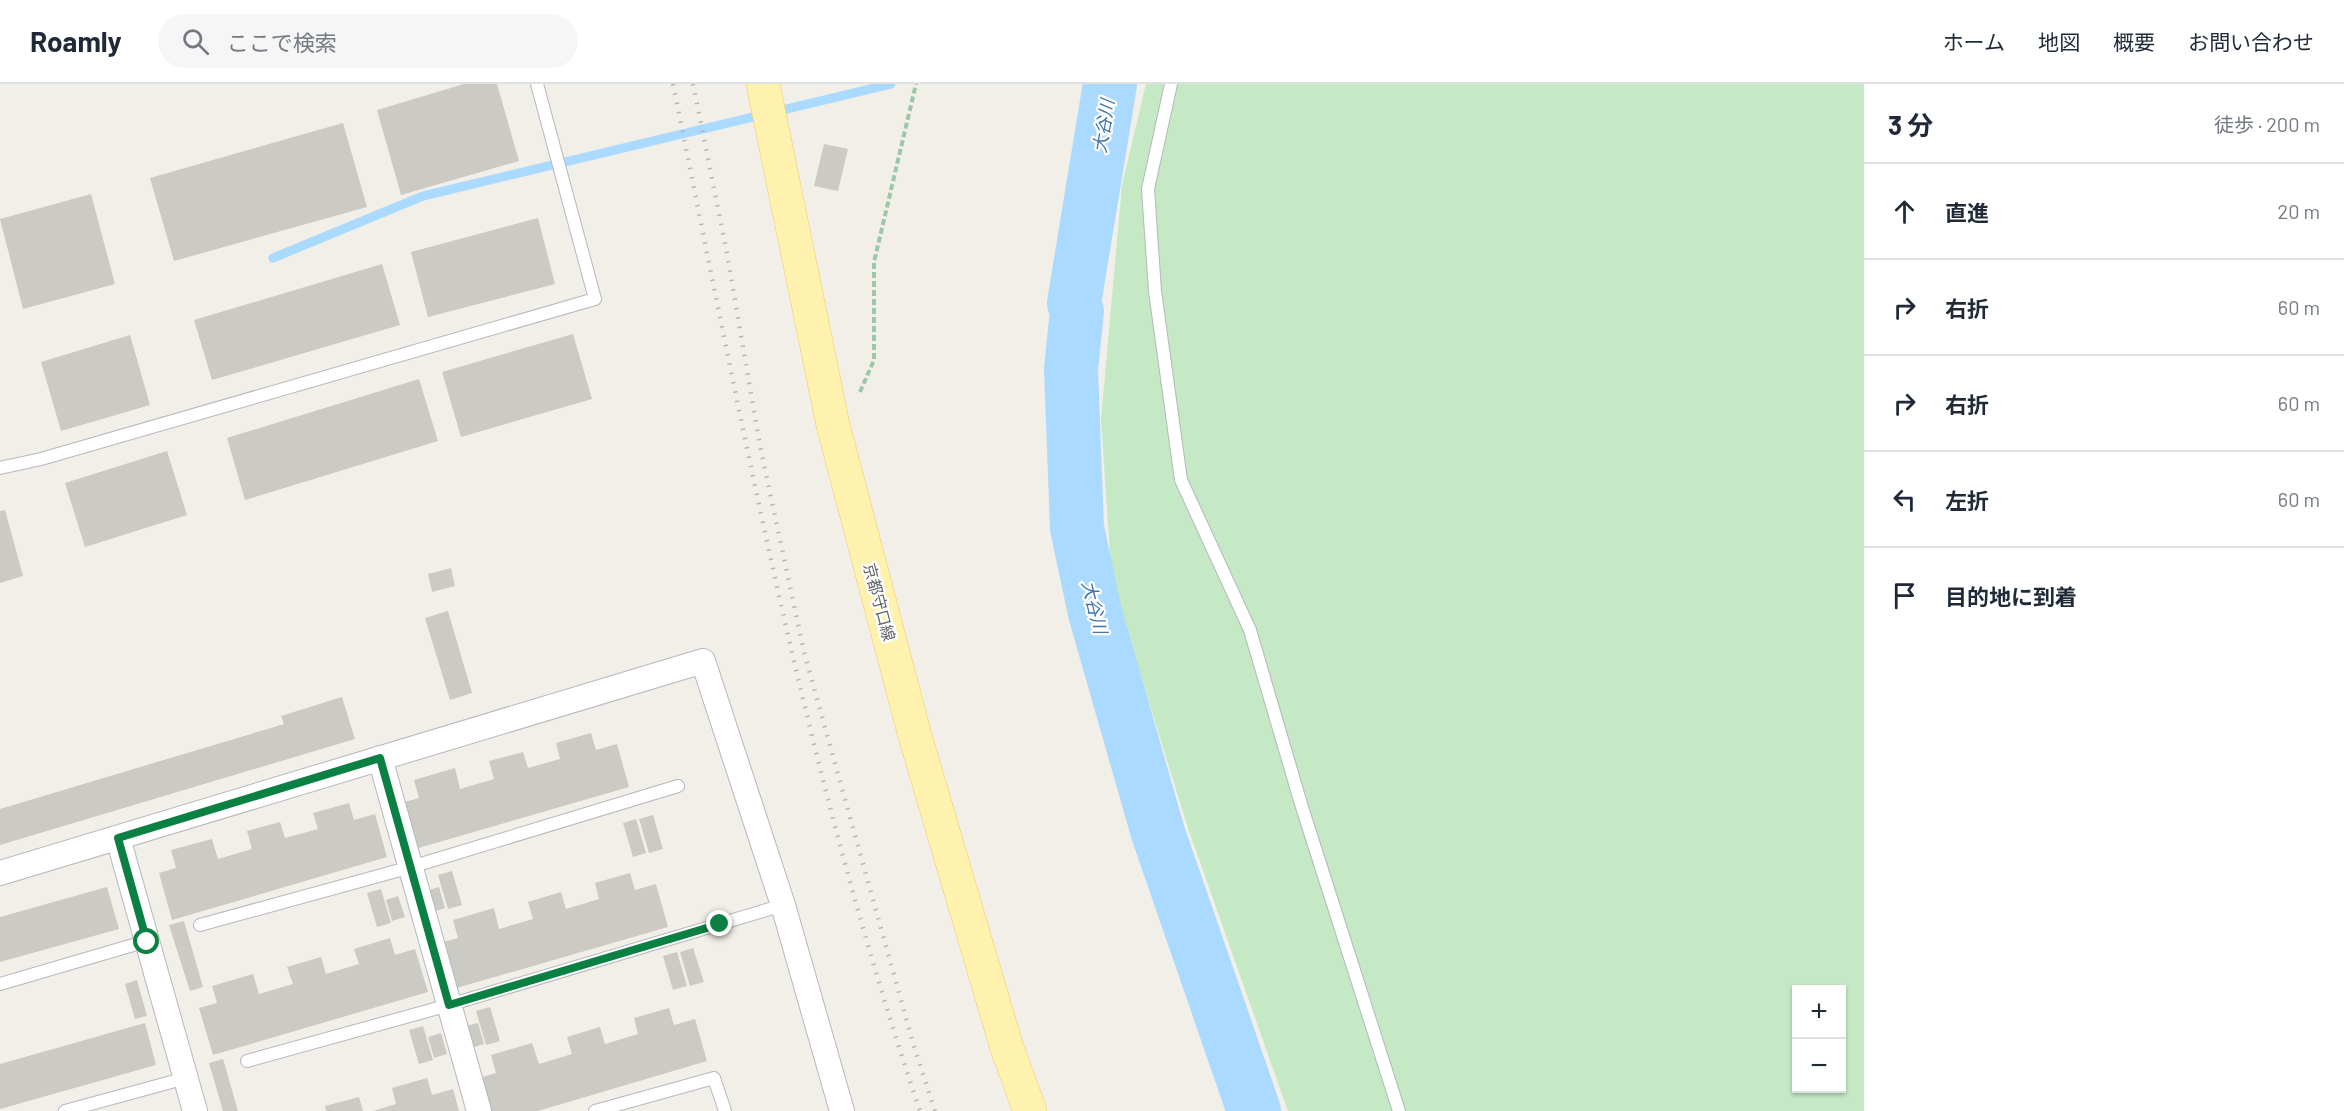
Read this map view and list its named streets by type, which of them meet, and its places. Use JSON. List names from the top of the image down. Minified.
{"streets":{"main road":["京都守口線"]},"water":["大谷川"],"page":{"header":"Roamly","search":"ここで検索","nav":["ホーム","地図","概要","お問い合わせ"],"heading":["3 分","徒歩 · 200 m"],"list":[["直進","20 m"],["右折","60 m"],["右折","60 m"],["左折","60 m"],"目的地に到着"],"map_buttons":["+","−"]}}
